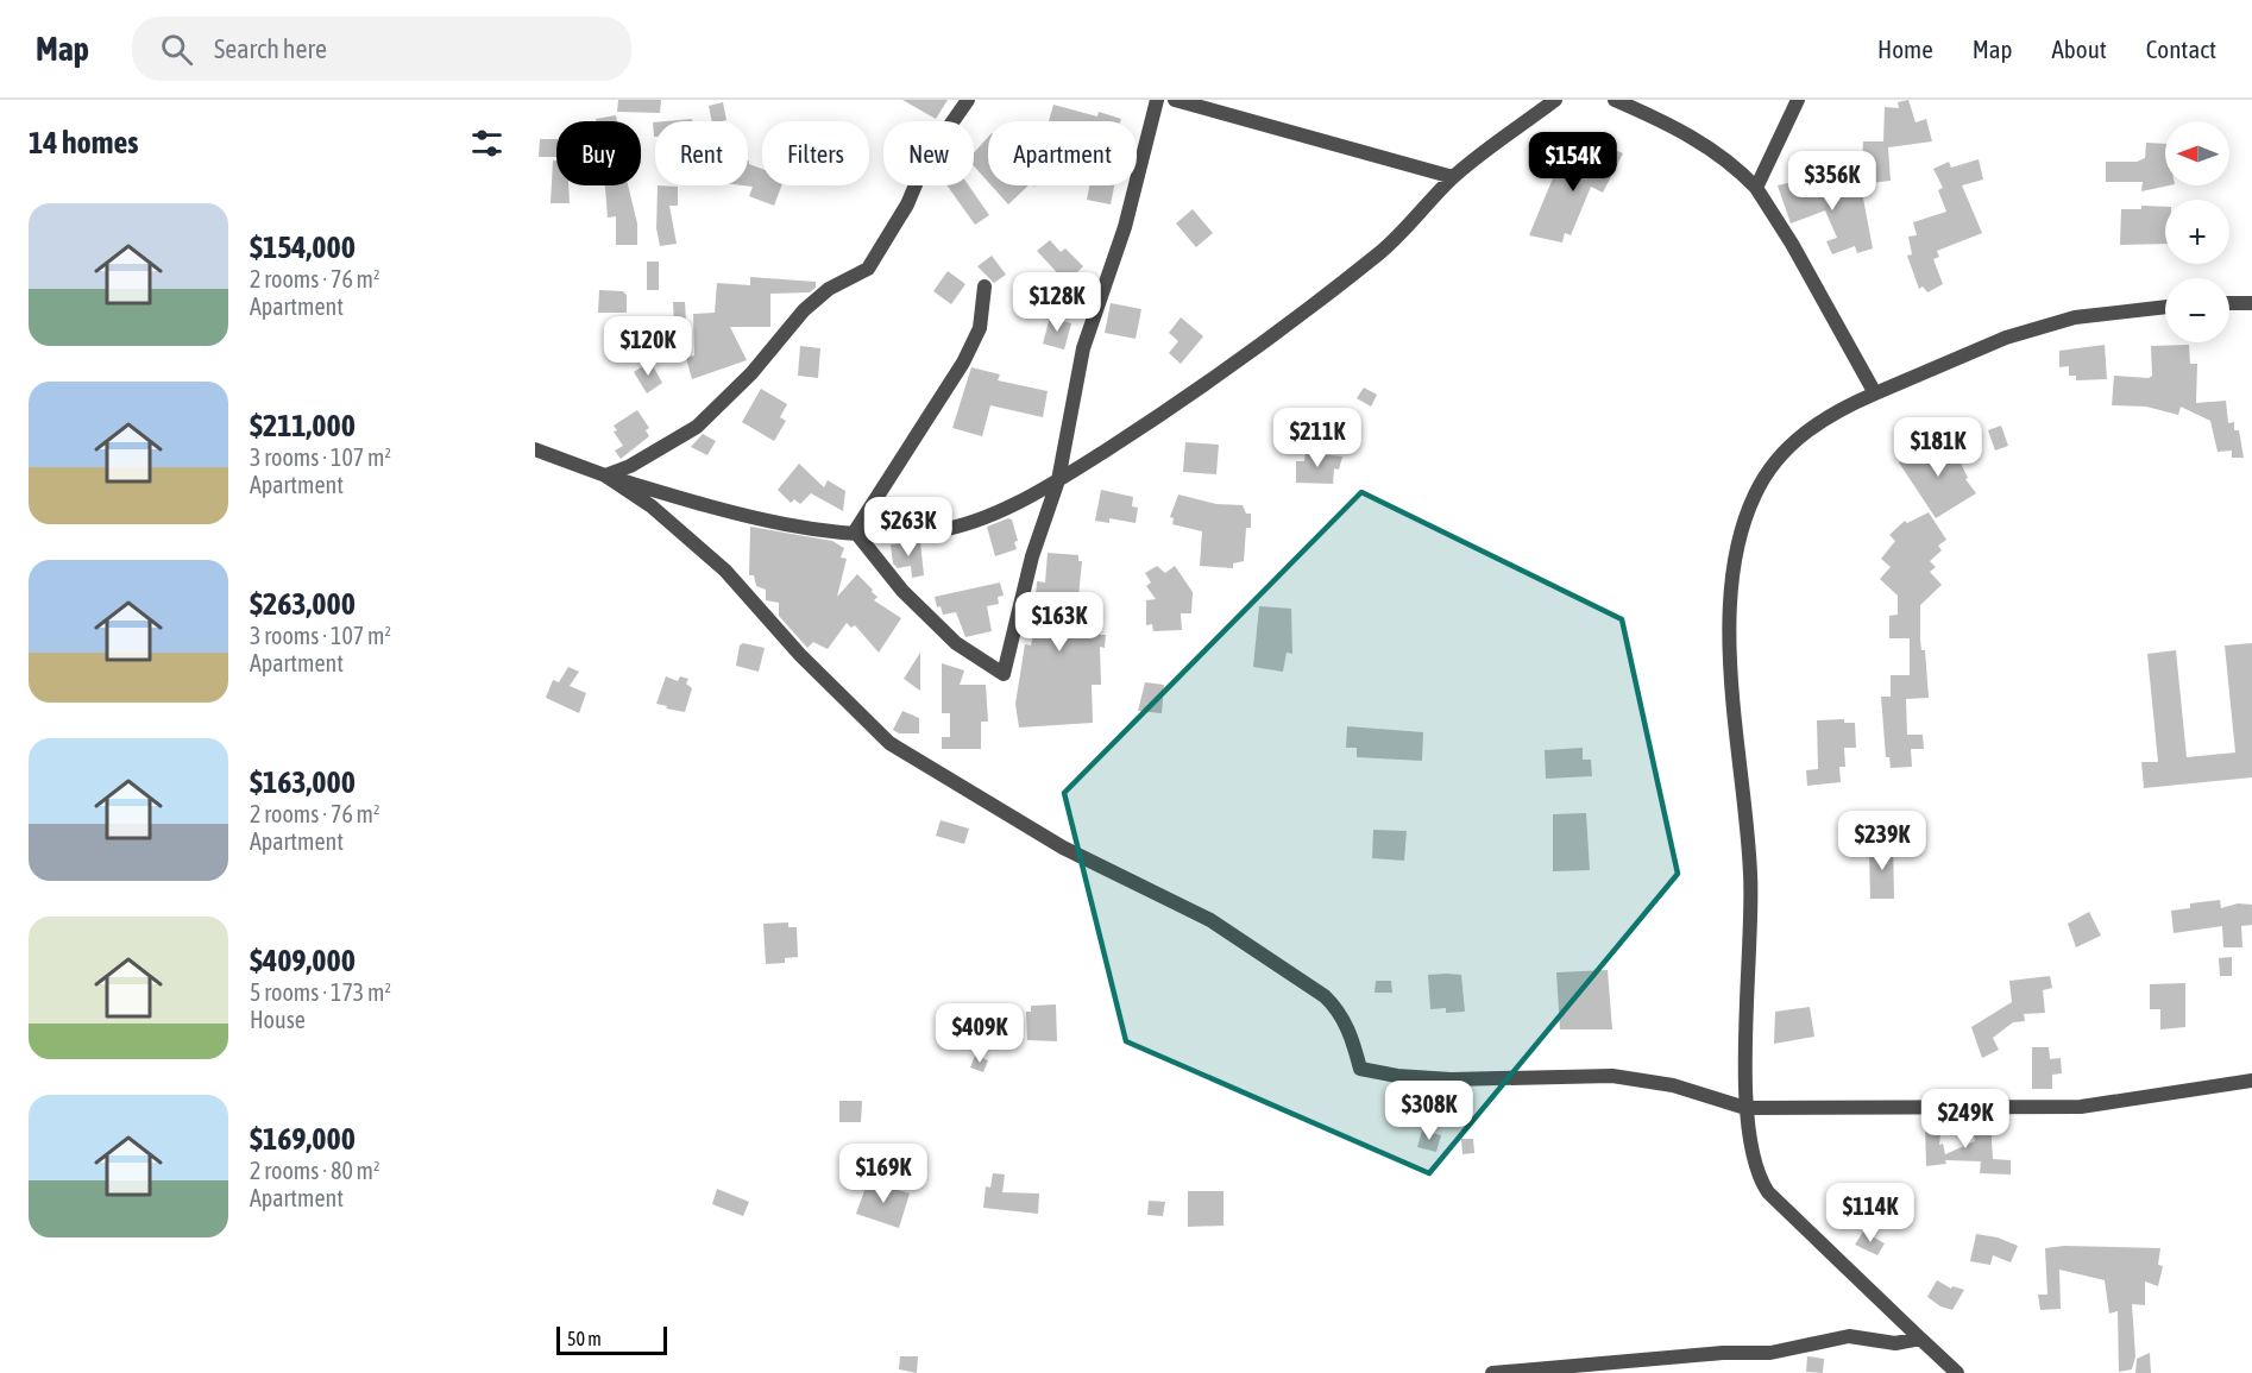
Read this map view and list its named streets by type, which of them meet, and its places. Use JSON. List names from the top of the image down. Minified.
{"scale_bar":"50 m","north":"left","page":{"header":"Map","search":"Search here","nav":["Home","Map","About","Contact"],"heading":"14 homes","map_buttons":["+","−"],"chip":["Buy","Rent","Filters","New","Apartment"],"price":["$154K","$356K","$128K","$120K","$211K","$181K","$263K","$163K","$239K","$409K","$308K","$249K","$169K","$114K"],"list":[{"name":"$154,000","note":"2 rooms · 76 m² · Apartment"},{"name":"$211,000","note":"3 rooms · 107 m² · Apartment"},{"name":"$263,000","note":"3 rooms · 107 m² · Apartment"},{"name":"$163,000","note":"2 rooms · 76 m² · Apartment"},{"name":"$409,000","note":"5 rooms · 173 m² · House"},{"name":"$169,000","note":"2 rooms · 80 m² · Apartment"}],"scale":"50 m"}}
